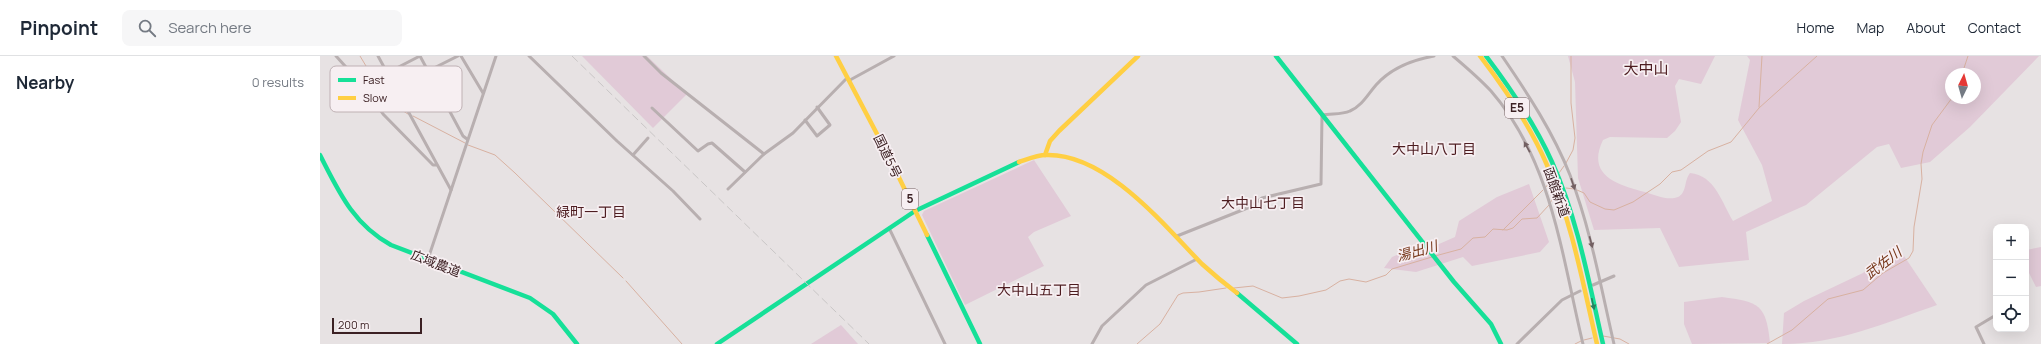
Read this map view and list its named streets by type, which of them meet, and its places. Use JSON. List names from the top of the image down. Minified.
{"streets":{"main road":["E5","国道5号","函館新道","5","広域農道"]},"districts":["大中山","大中山八丁目","大中山七丁目","緑町一丁目","大中山五丁目"],"water":["湯出川","武佐川"],"legend":["Fast","Slow"],"scale_bar":"200 m","north":"top","page":{"header":"Pinpoint","search":"Search here","nav":["Home","Map","About","Contact"],"heading":["Nearby","0 results"],"map_buttons":["+","−"],"scale":"200 m"}}
